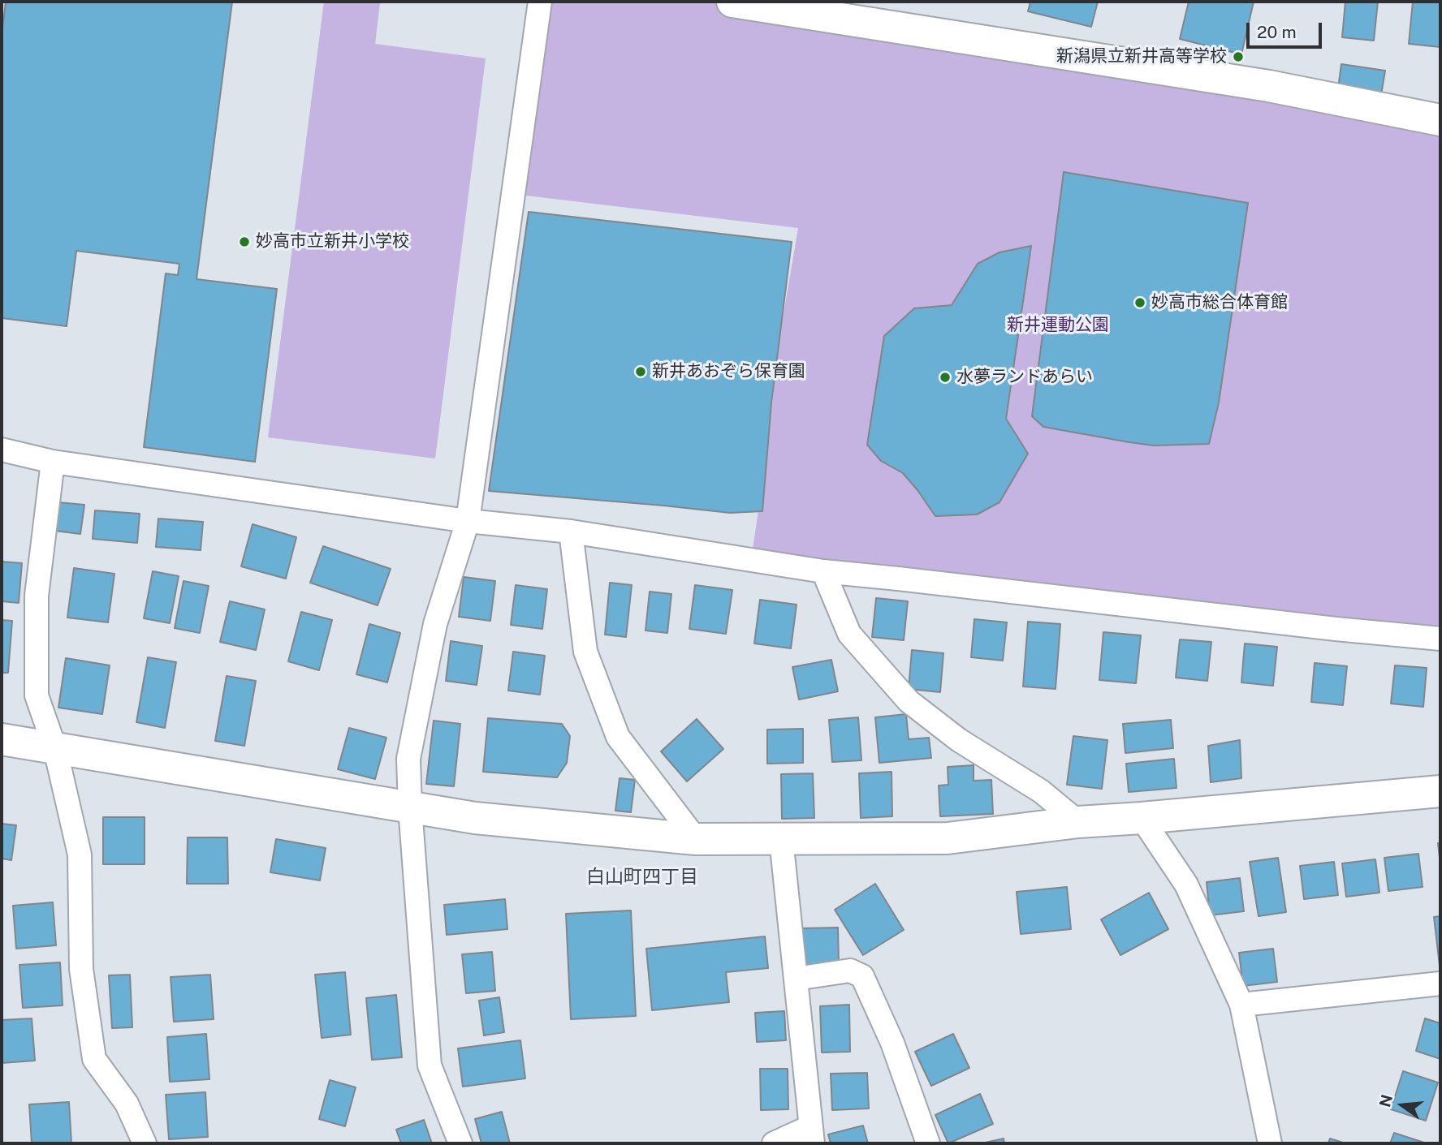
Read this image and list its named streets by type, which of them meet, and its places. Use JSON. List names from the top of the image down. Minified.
{"districts":["白山町四丁目"],"parks":["新井運動公園"],"places":["新潟県立新井高等学校","妙高市立新井小学校","妙高市総合体育館","新井あおぞら保育園","水夢ランドあらい"],"scale_bar":"20 m","north":"left"}
